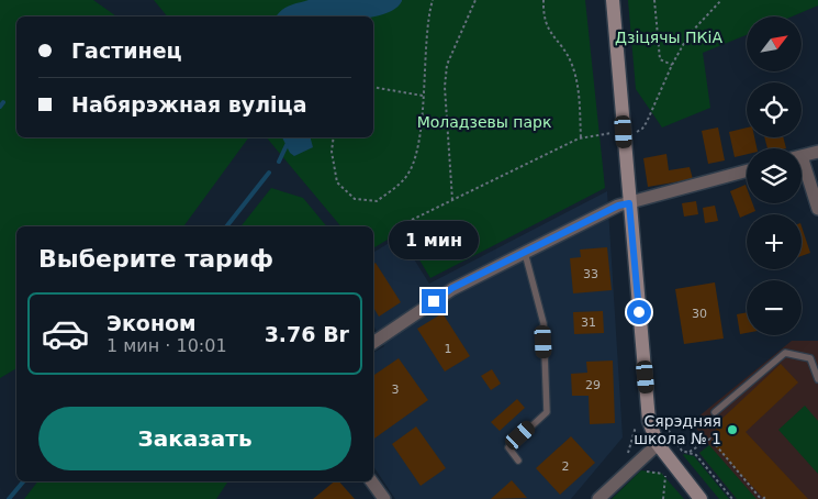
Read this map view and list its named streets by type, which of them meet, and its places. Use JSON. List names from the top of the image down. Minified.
{"parks":["Дзіцячы ПКіА","Моладзевы парк"],"places":["Сярэдняя школа № 1"],"house_numbers":["33","30","31","1","29","3","2"],"north":"top right","page":{"map_buttons":["+","−"],"banner":["Гастинец","Набярэжная вуліца"],"bubble":"1 мин","heading":"Выберите тариф","list":[{"name":"Эконом","note":"1 мин · 10:01","value":"3.76 Br"}],"buttons":"Заказать"}}
